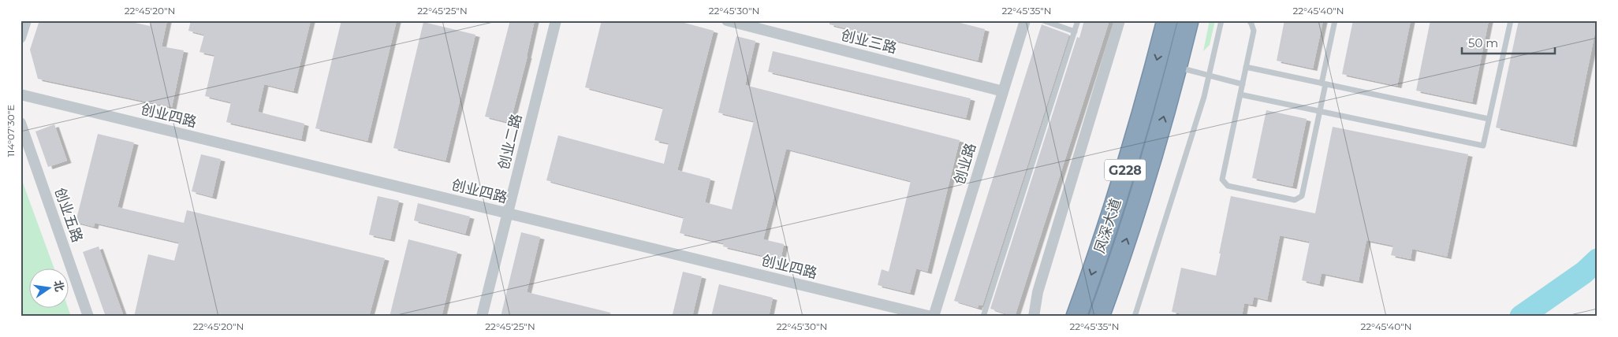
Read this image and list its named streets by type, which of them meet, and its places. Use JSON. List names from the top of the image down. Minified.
{"streets":{"highway":["G228","凤深大道"],"street":["创业三路","创业四路","创业二路","创业路","创业五路"]},"crossings":[["创业三路","创业路"],["创业四路","创业二路"],["创业四路","创业路"]],"scale_bar":"50 m","north":"right","coordinates":["22°45'20\"N","22°45'25\"N","22°45'30\"N","22°45'35\"N","22°45'40\"N","114°07'30\"E"]}
